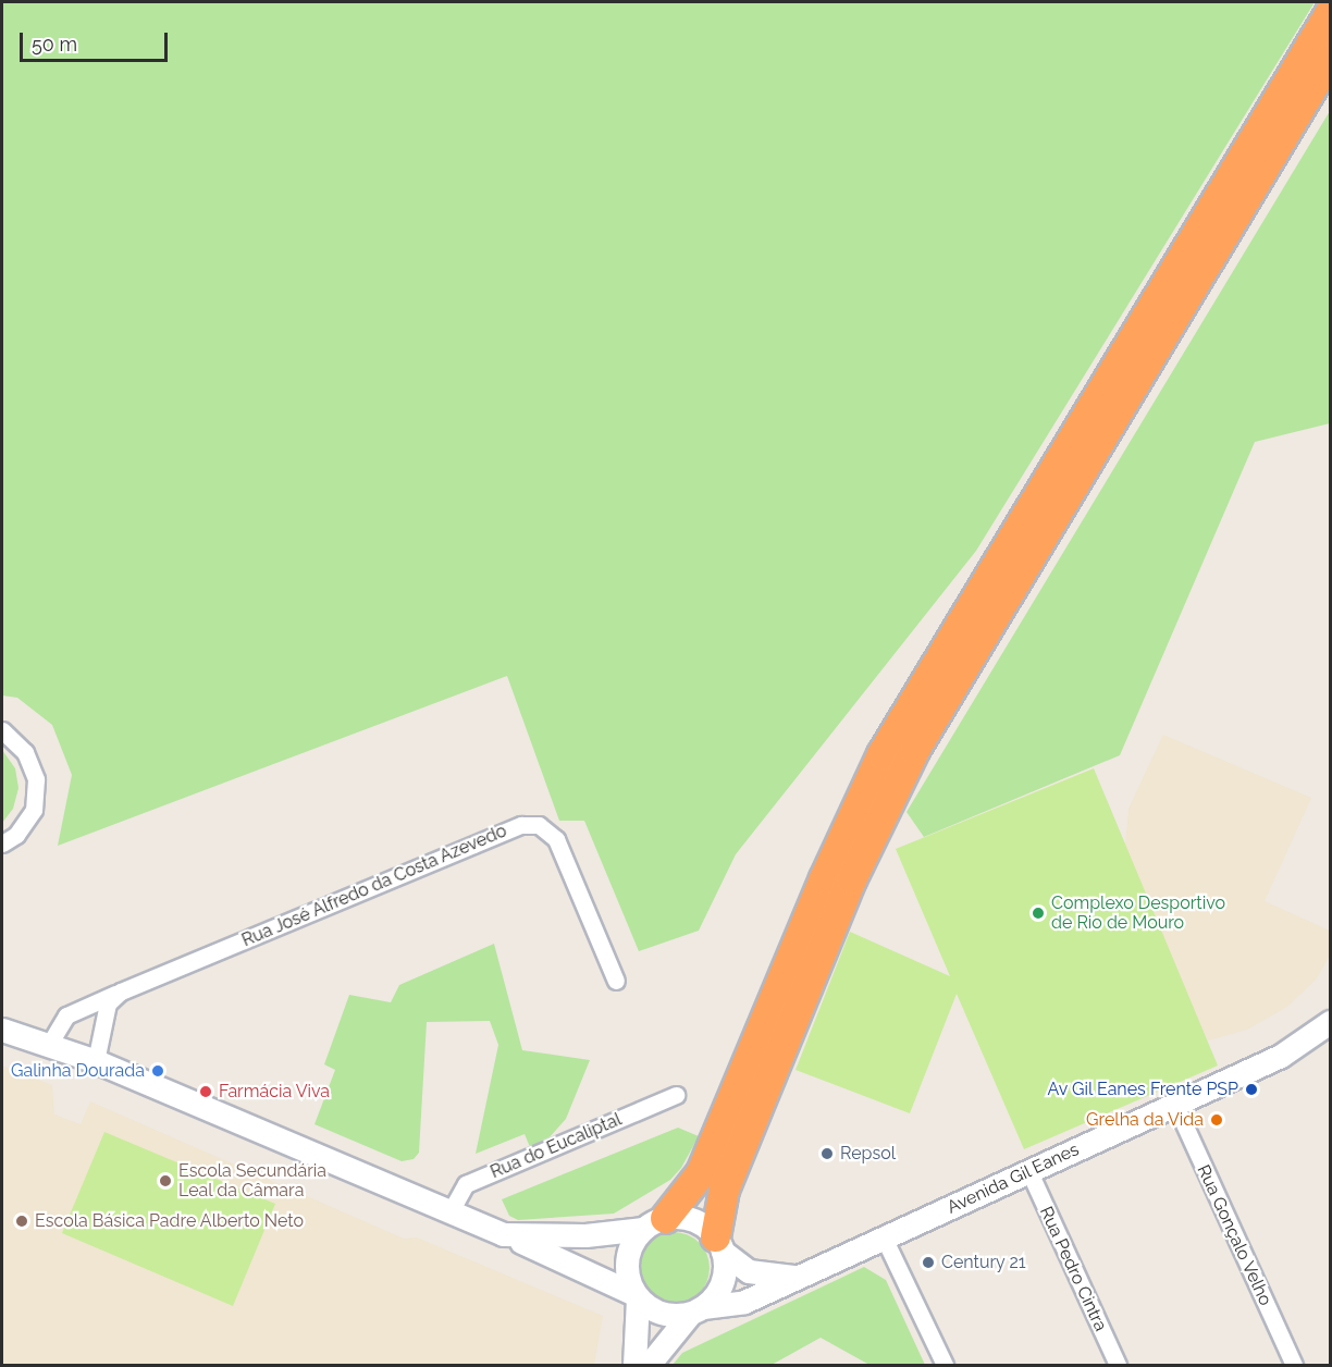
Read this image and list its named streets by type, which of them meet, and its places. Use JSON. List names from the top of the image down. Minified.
{"streets":{"street":["Rua José Alfredo da Costa Azevedo","Rua do Eucaliptal","Avenida Gil Eanes","Rua Gonçalo Velho","Rua Pedro Cintra"]},"crossings":[["Avenida Gil Eanes","Rua Gonçalo Velho"],["Avenida Gil Eanes","Rua Pedro Cintra"]],"places":["Complexo Desportivo de Rio de Mouro","Galinha Dourada","Av Gil Eanes Frente PSP","Farmácia Viva","Grelha da Vida","Repsol","Escola Secundária Leal da Câmara","Escola Básica Padre Alberto Neto","Century 21"],"scale_bar":"50 m"}
